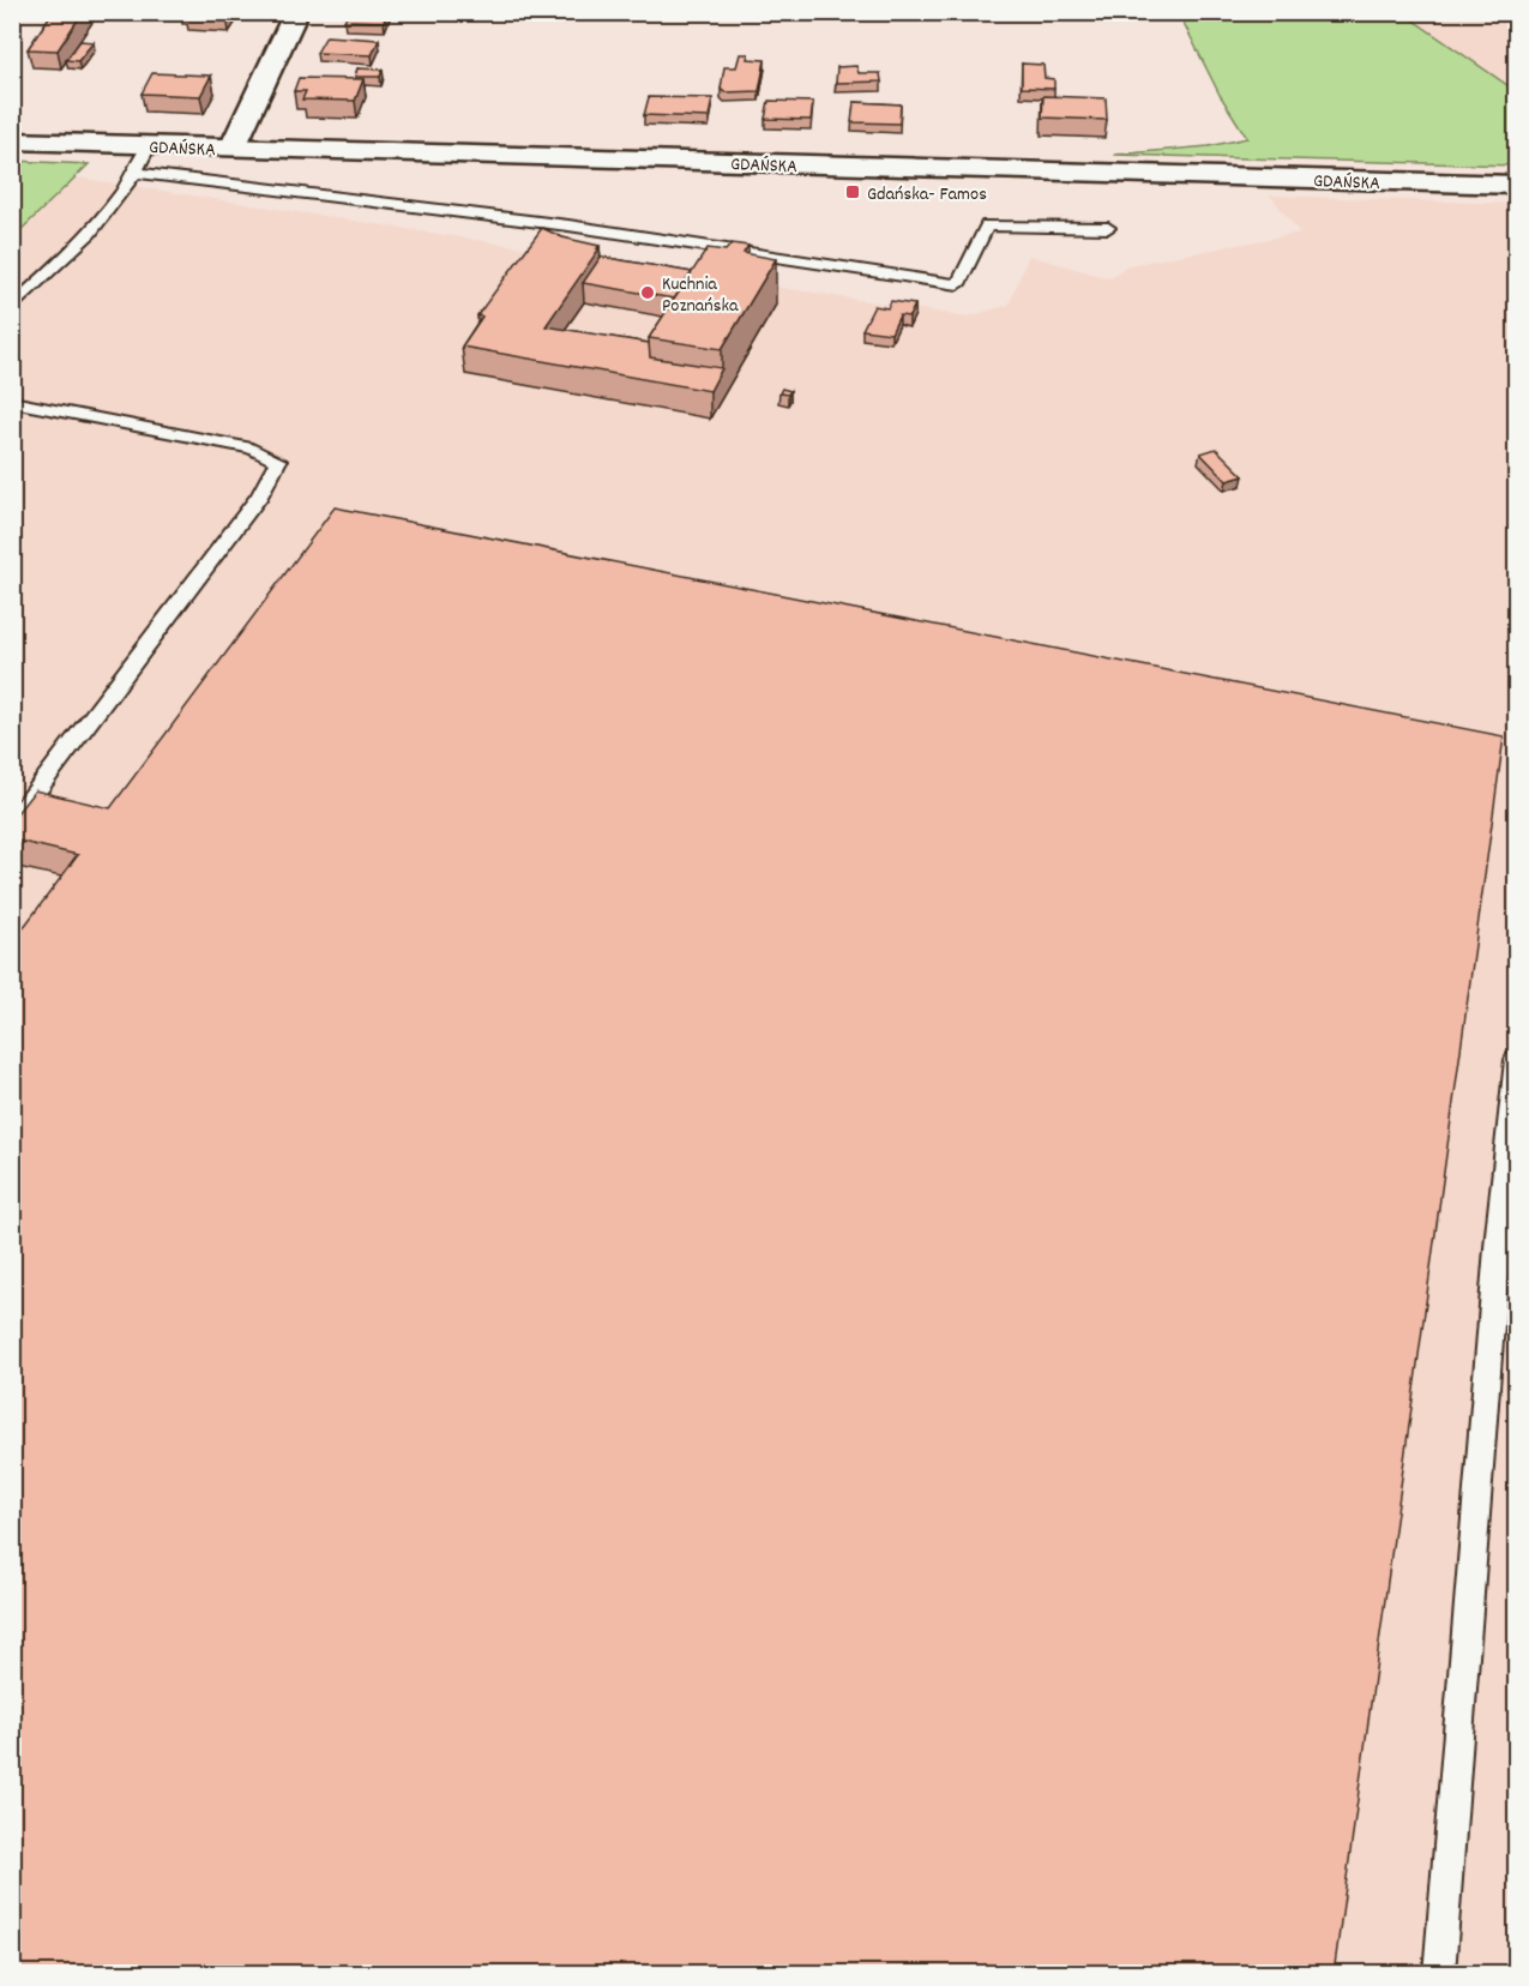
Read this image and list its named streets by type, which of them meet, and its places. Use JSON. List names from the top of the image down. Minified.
{"streets":{"main road":["GDAŃSKA"]},"places":{"transit":["Gdańska- Famos"],"other":["Kuchnia Poznańska"]}}
